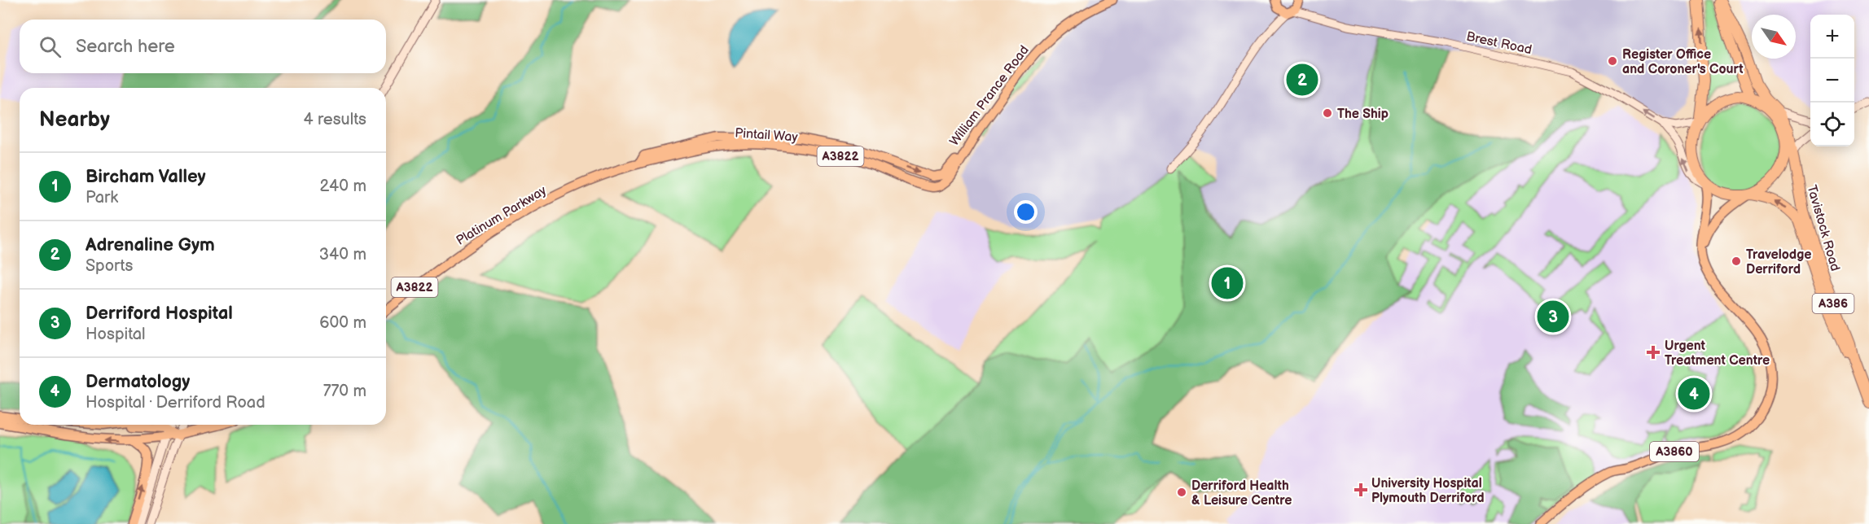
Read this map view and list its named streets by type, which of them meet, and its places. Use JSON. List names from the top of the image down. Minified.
{"streets":{"highway":["Tavistock Road","A386"],"main road":["William Prance Road","Pintail Way","A3822","Platinum Parkway","A3860"],"street":["Brest Road"]},"crossings":[["Brest Road","Tavistock Road"],["Brest Road","A3860"],["William Prance Road","Pintail Way"],["Pintail Way","Platinum Parkway"],["Tavistock Road","A3860"]],"one_way":["Brest Road","Pintail Way"],"places":{"other":["Register Office and Coroner's Court","The Ship","Travelodge Derriford","Derriford Health & Leisure Centre"],"health":["Urgent Treatment Centre","University Hospital Plymouth Derriford"]},"north":"bottom right","page":{"map_buttons":["+","−"],"search":"Search here","pins":["2","1","3","4"],"heading":["Nearby","4 results"],"list":[{"mark":"1","name":"Bircham Valley","note":"Park","value":"240 m"},{"mark":"2","name":"Adrenaline Gym","note":"Sports","value":"340 m"},{"mark":"3","name":"Derriford Hospital","note":"Hospital","value":"600 m"},{"mark":"4","name":"Dermatology","note":"Hospital · Derriford Road","value":"770 m"}]}}
